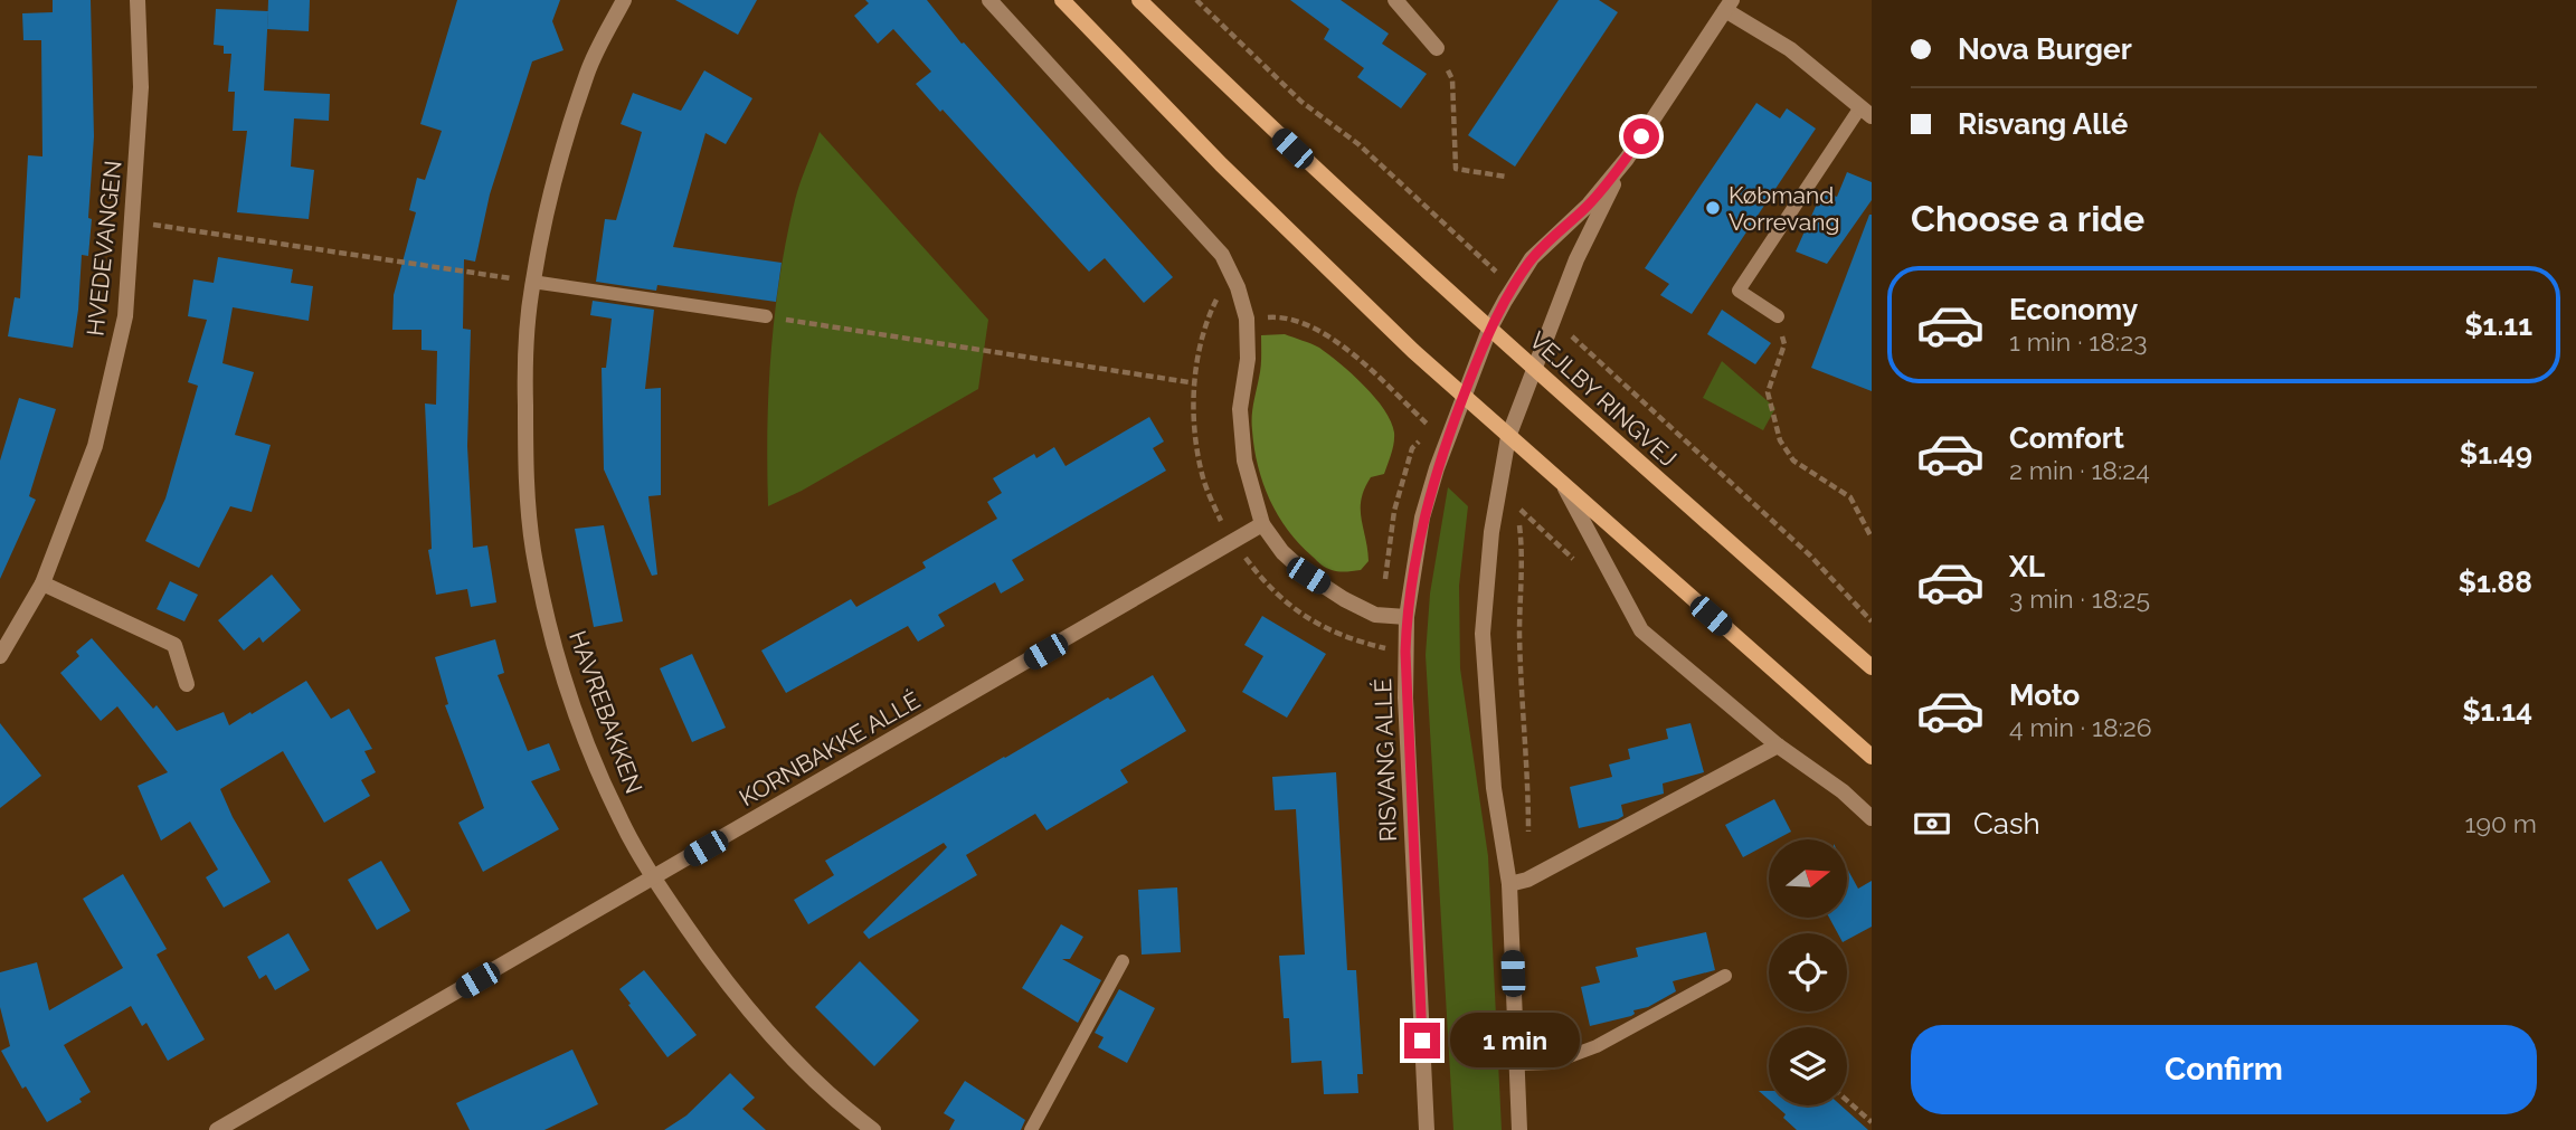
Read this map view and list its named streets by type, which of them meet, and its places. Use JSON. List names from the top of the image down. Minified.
{"streets":{"main road":["VEJLBY RINGVEJ"],"street":["HVEDEVANGEN","HAVREBAKKEN","KORNBAKKE ALLÉ","RISVANG ALLÉ"]},"crossings":[["VEJLBY RINGVEJ","RISVANG ALLÉ"],["HAVREBAKKEN","KORNBAKKE ALLÉ"]],"places":["Købmand Vorrevang"],"north":"right","page":{"banner":["Nova Burger","Risvang Allé"],"heading":"Choose a ride","list":[{"name":"Economy","note":"1 min · 18:23","value":"$1.11"},{"name":"Comfort","note":"2 min · 18:24","value":"$1.49"},{"name":"XL","note":"3 min · 18:25","value":"$1.88"},{"name":"Moto","note":"4 min · 18:26","value":"$1.14"}],"pay":["Cash","190 m"],"buttons":"Confirm","bubble":"1 min"}}
